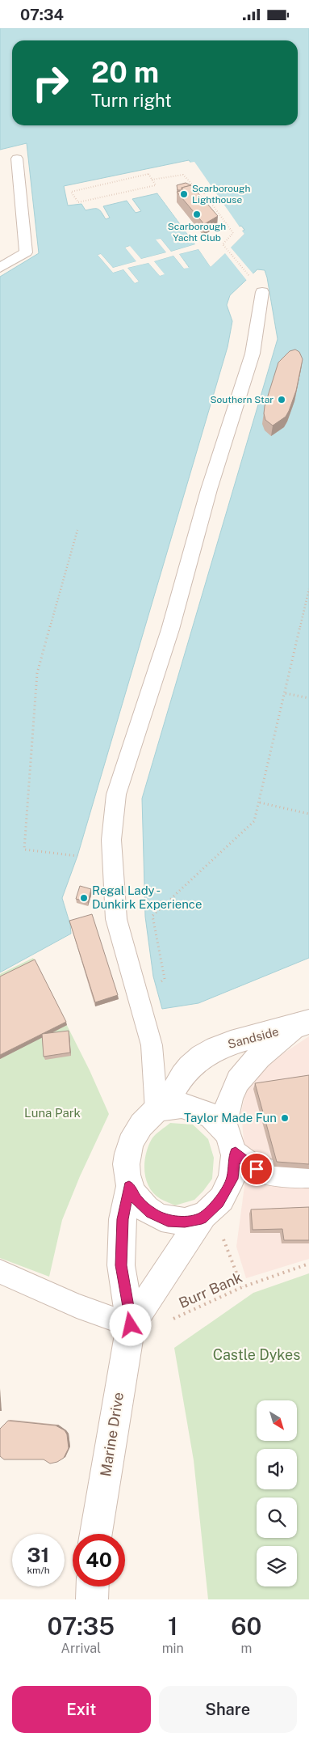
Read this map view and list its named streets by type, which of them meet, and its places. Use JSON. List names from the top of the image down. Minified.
{"streets":{"street":["Sandside","Marine Drive"],"path":["Burr Bank"]},"crossings":[["Sandside","Marine Drive"]],"parks":["Luna Park","Castle Dykes"],"places":["Scarborough Lighthouse","Scarborough Yacht Club","Southern Star","Regal Lady - Dunkirk Experience","Taylor Made Fun"],"north":"bottom right","page":{"status":"07:34","turn":["20 m","Turn right"],"speed":"31 km/h","limit":"40","eta":["07:35","Arrival","1","min","60","m"],"buttons":["Exit","Share"]}}
